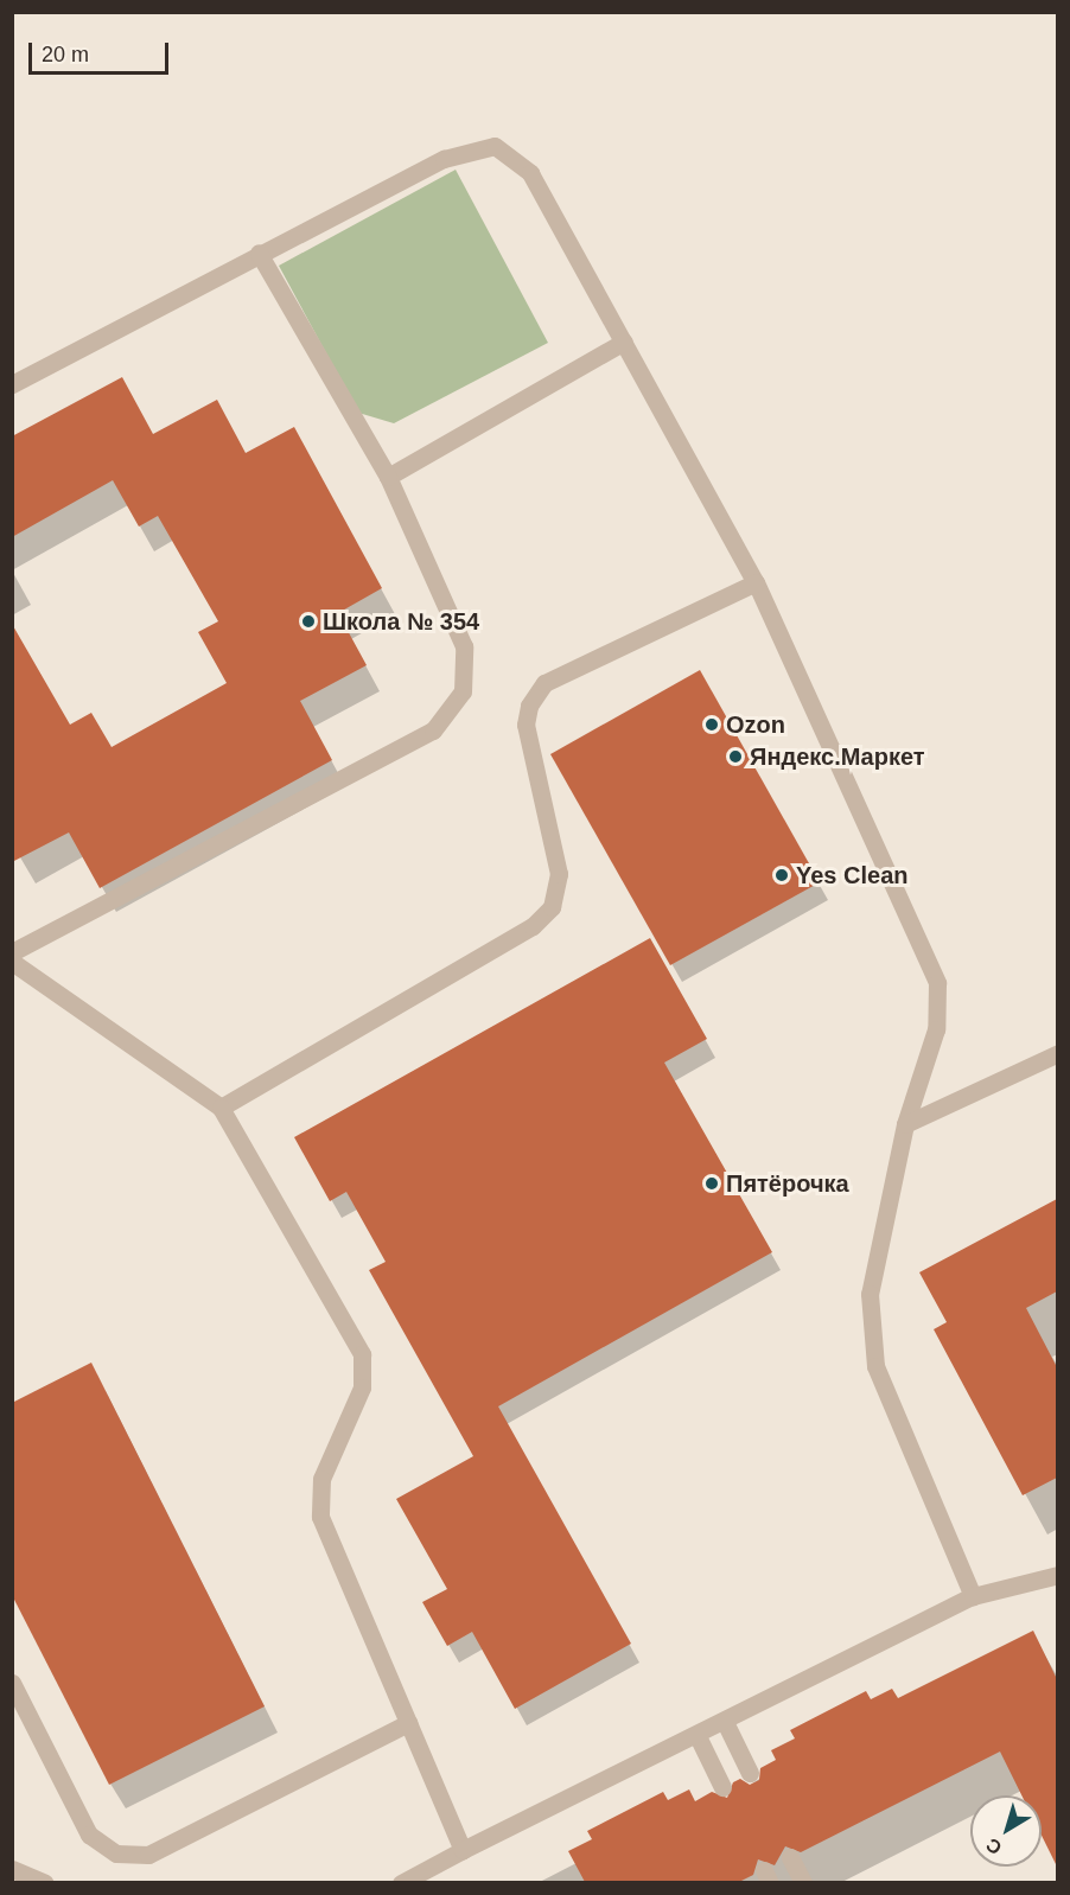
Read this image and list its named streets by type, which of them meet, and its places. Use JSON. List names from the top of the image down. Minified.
{"places":["Школа № 354","Ozon","Яндекс.Маркет","Yes Clean","Пятёрочка"],"scale_bar":"20 m","north":"bottom left"}
